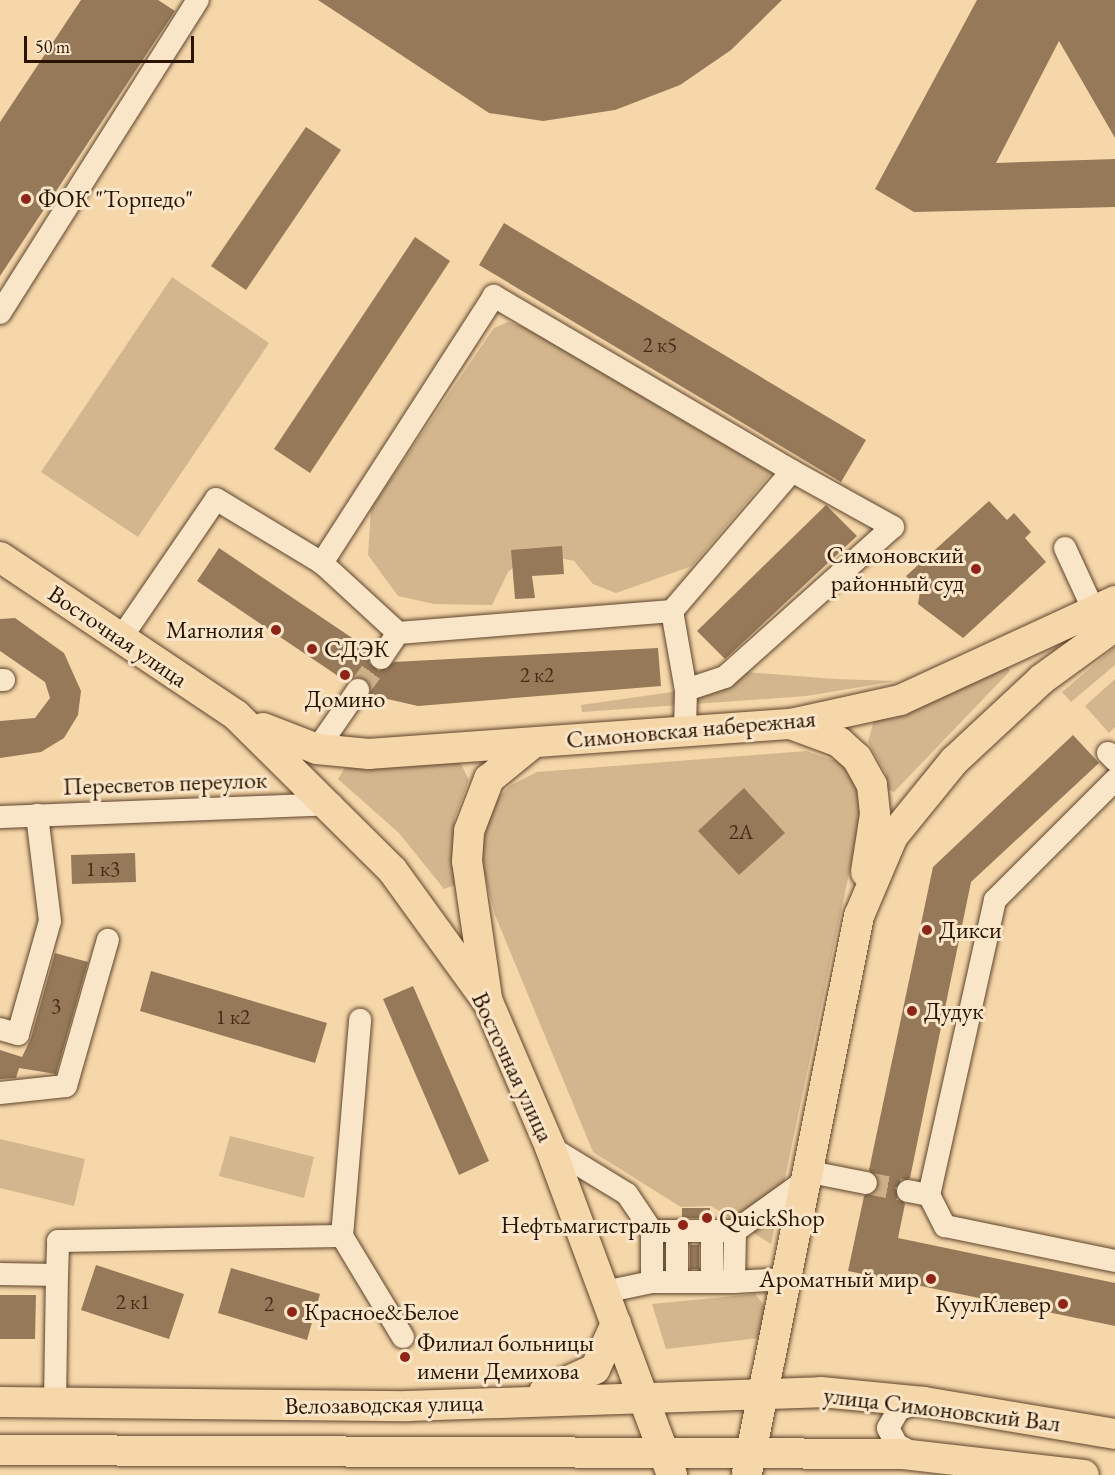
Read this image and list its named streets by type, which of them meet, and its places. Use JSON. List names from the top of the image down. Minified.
{"streets":{"main road":["Восточная улица","Симоновская набережная","Велозаводская улица","улица Симоновский Вал"],"street":["Пересветов переулок"]},"crossings":[["Восточная улица","Симоновская набережная"],["Восточная улица","Пересветов переулок"],["Восточная улица","Велозаводская улица"],["Велозаводская улица","улица Симоновский Вал"]],"places":["ФОК \"Торпедо\"","Симоновский районный суд","Магнолия","СДЭК","Домино","Дикси","Дудук","QuickShop","Нефтьмагистраль","Ароматный мир","КуулКлевер","Красное&Белое","Филиал больницы имени Демихова"],"house_numbers":["2 к5","2 к2","2А","1 к3","3","1 к2","2 к1","2"],"scale_bar":"50 m"}
